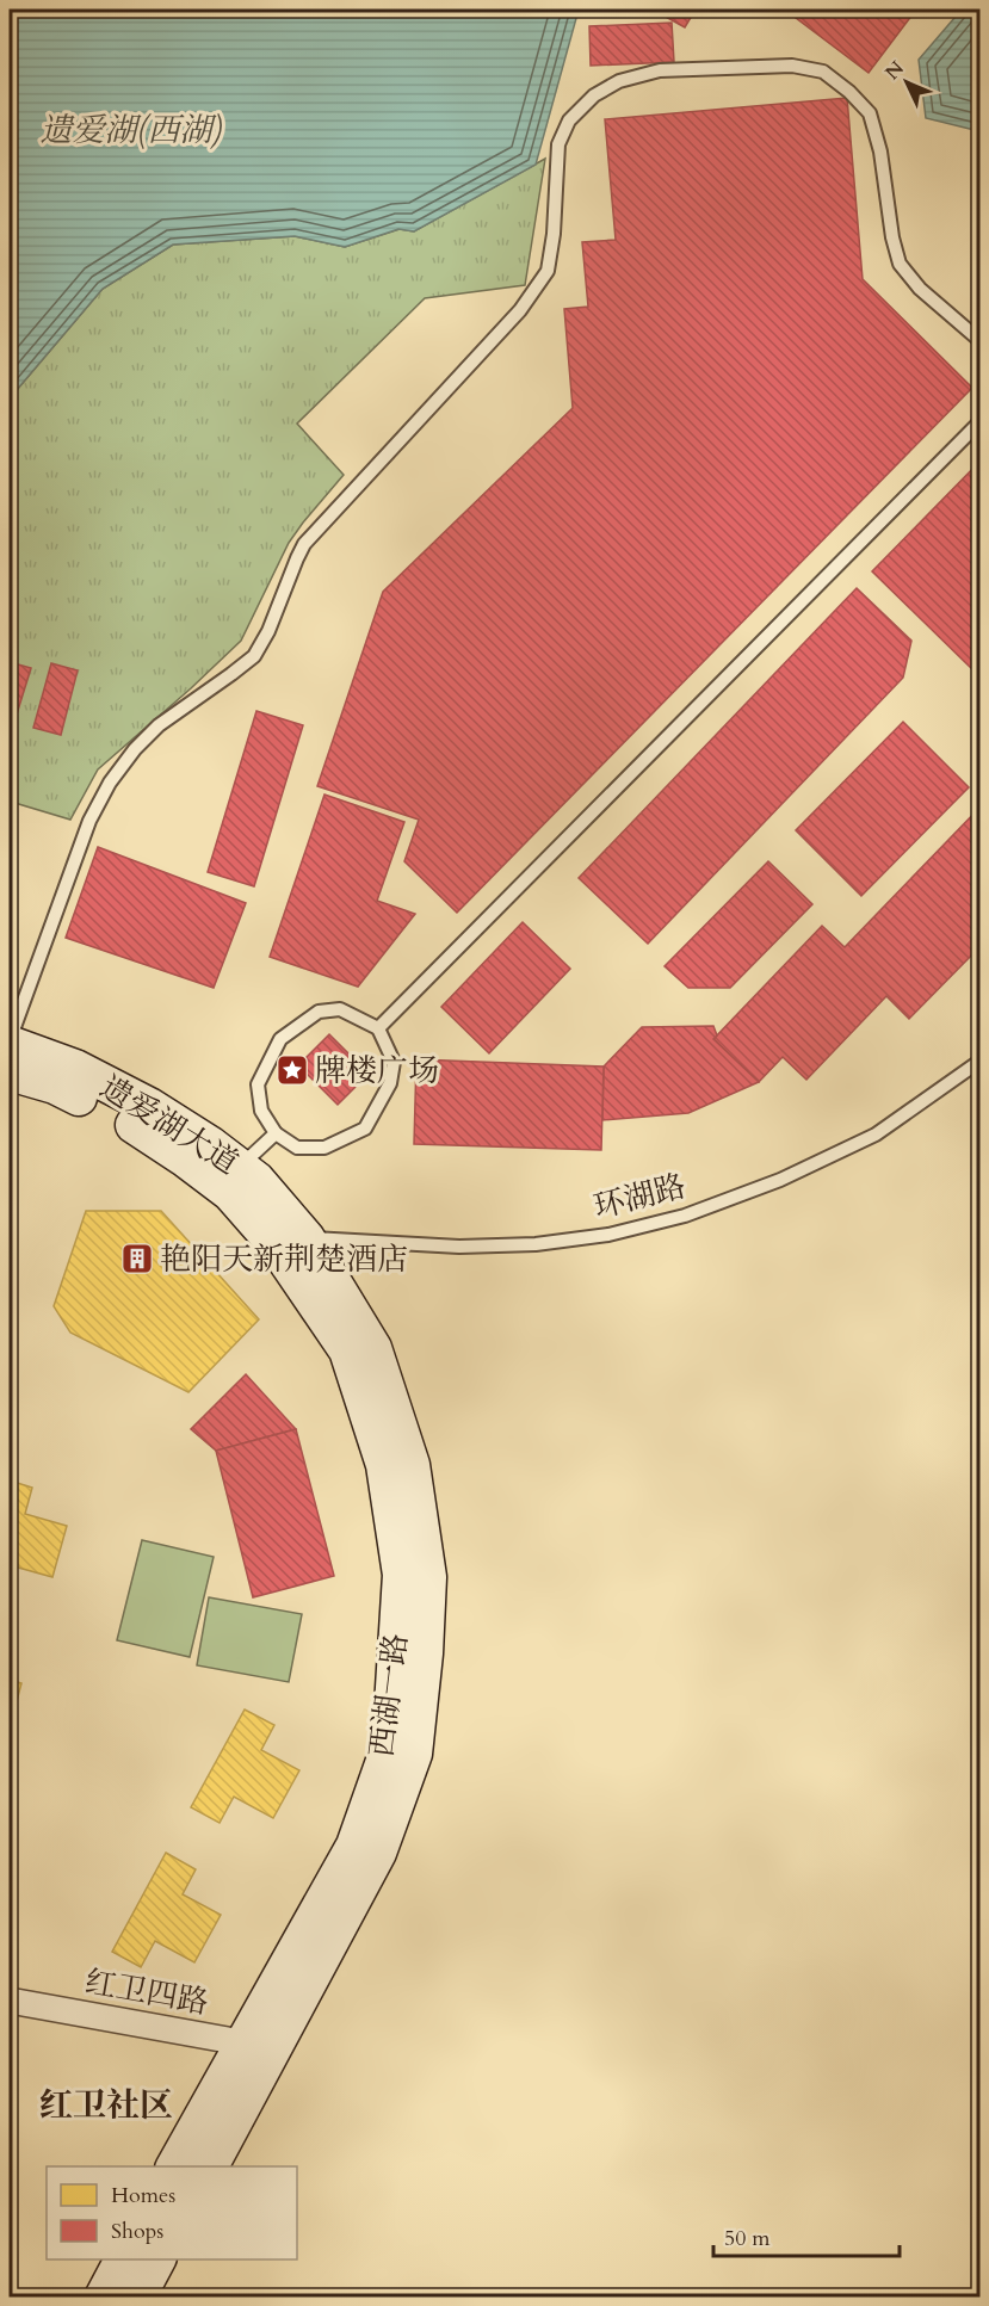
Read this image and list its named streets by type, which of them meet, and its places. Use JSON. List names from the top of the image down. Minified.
{"streets":{"main road":["遗爱湖大道","西湖一路"],"street":["红卫四路"],"lane":["环湖路"]},"crossings":[["遗爱湖大道","环湖路"],["遗爱湖大道","西湖一路"],["环湖路","西湖一路"],["西湖一路","红卫四路"]],"districts":["红卫社区"],"water":["遗爱湖(西湖)"],"places":{"place":["牌楼广场"],"building":["艳阳天新荆楚酒店"]},"legend":["Homes","Shops"],"scale_bar":"50 m","north":"top left"}
